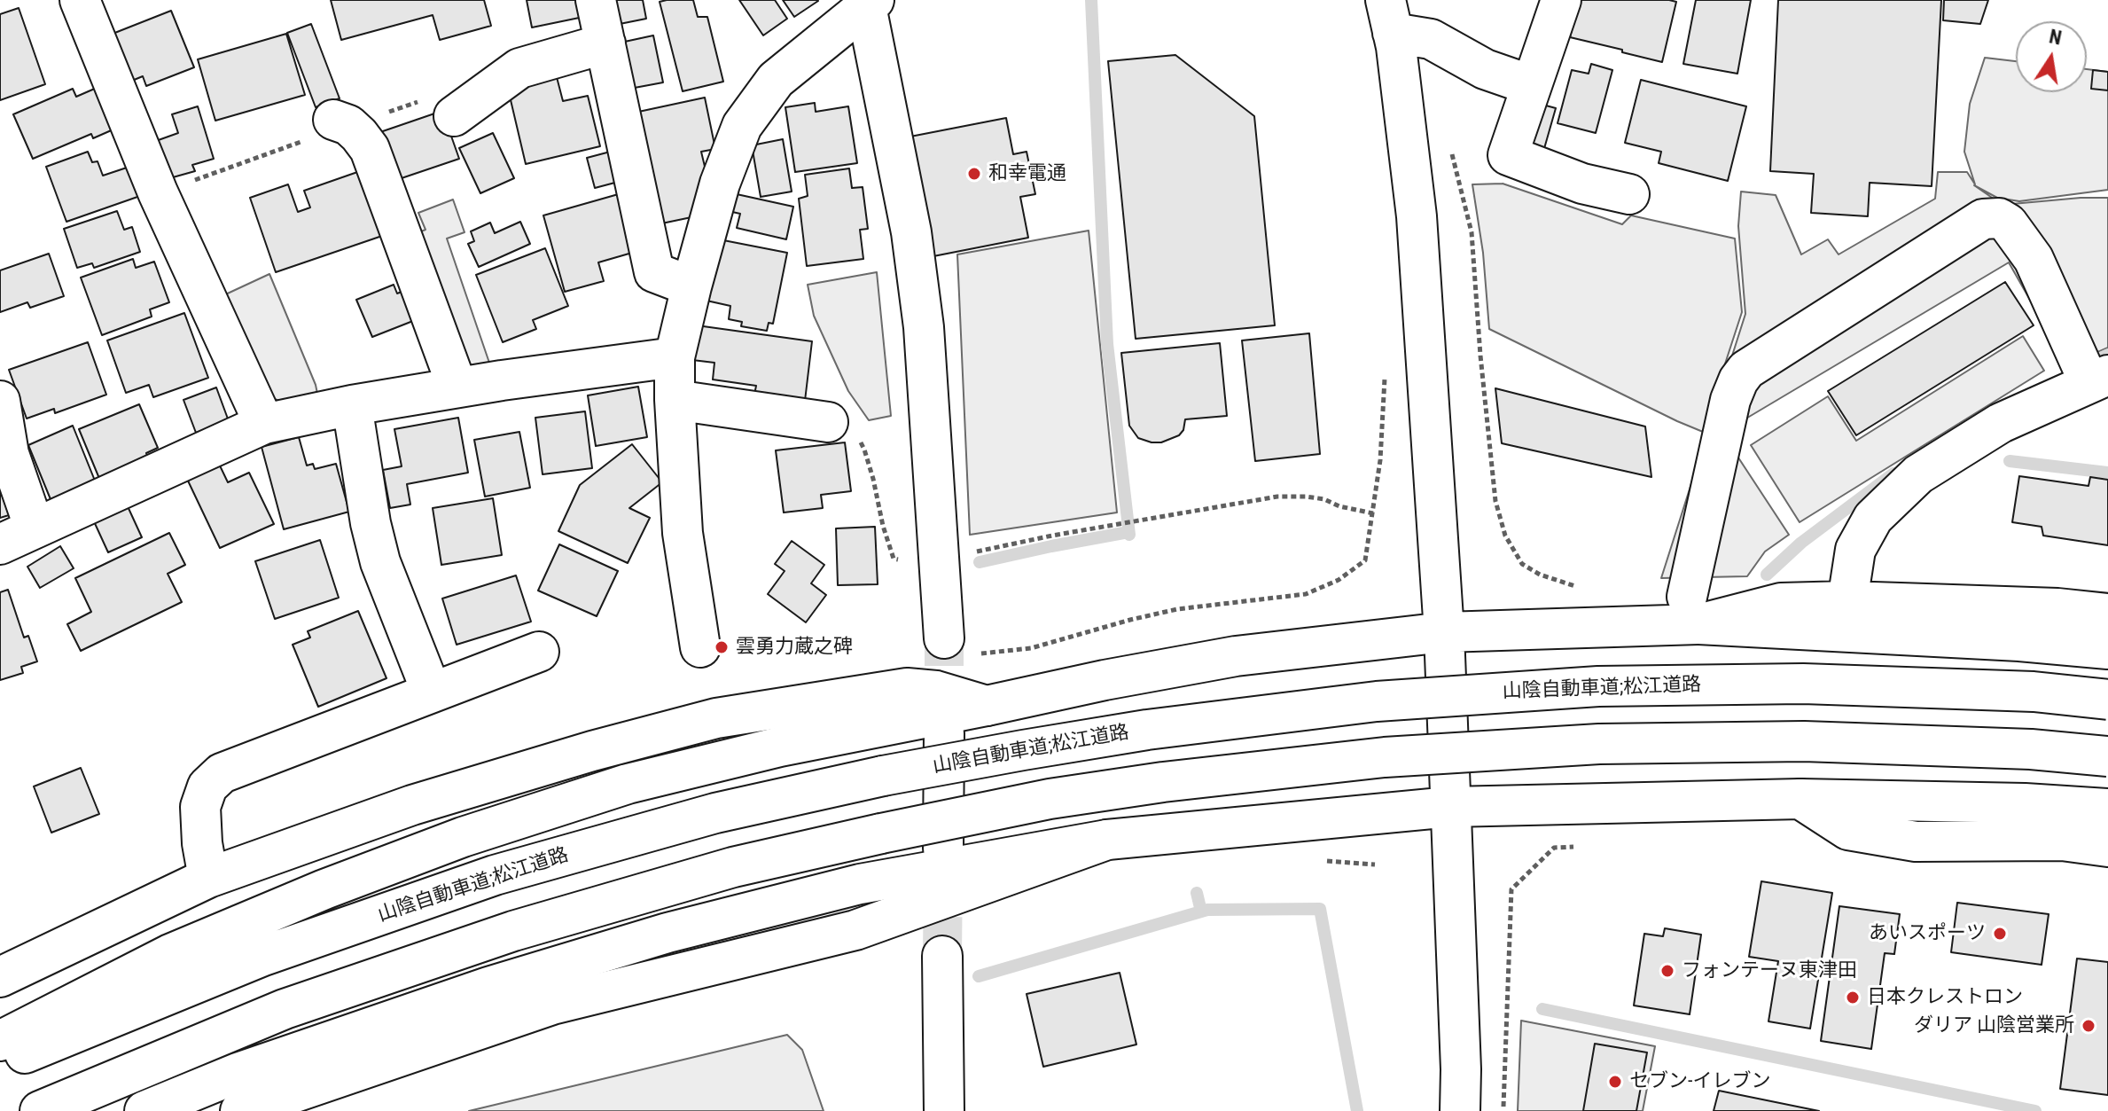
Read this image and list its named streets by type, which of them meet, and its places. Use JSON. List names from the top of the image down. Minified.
{"streets":{"main road":["山陰自動車道;松江道路"]},"places":["和幸電通","雲勇力蔵之碑","あいスポーツ","フォンテーヌ東津田","日本クレストロン","ダリア 山陰営業所","セブン-イレブン"],"north":"top"}
